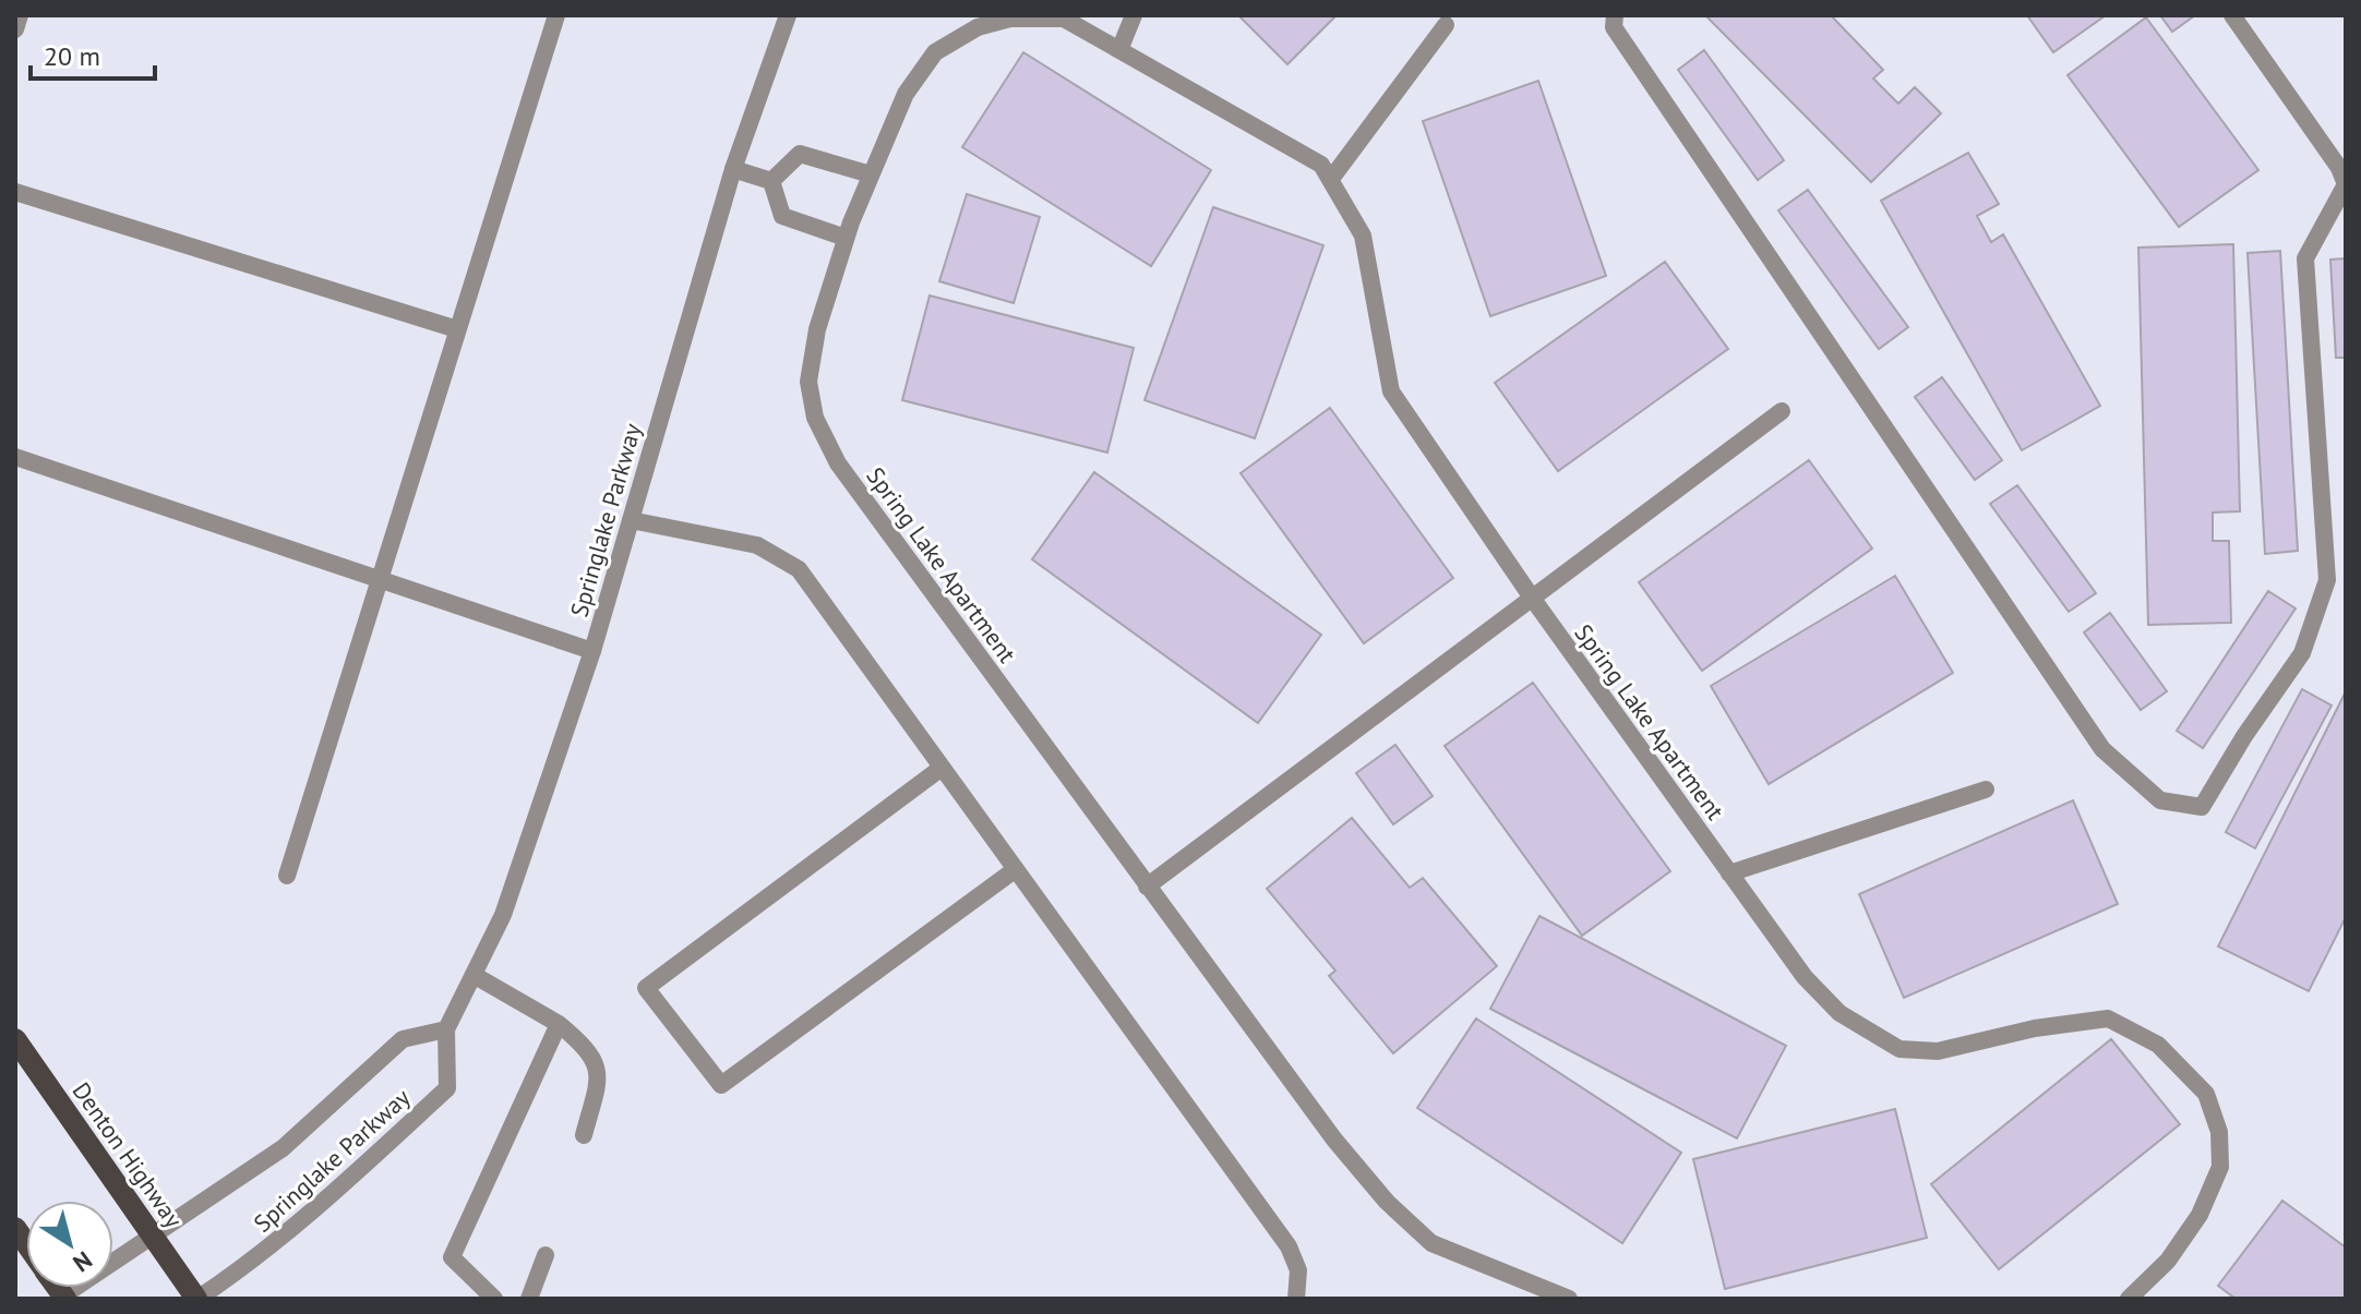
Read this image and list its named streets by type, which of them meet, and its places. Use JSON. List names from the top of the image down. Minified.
{"streets":{"main road":["Denton Highway"],"street":["Springlake Parkway","Spring Lake Apartment"]},"crossings":[["Springlake Parkway","Denton Highway"]],"scale_bar":"20 m","north":"bottom right"}
